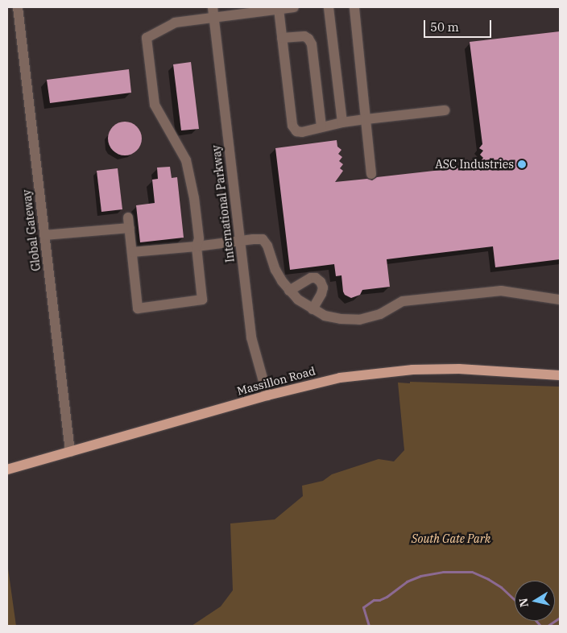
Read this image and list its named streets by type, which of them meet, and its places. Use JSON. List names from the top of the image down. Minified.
{"streets":{"main road":["Massillon Road"],"street":["International Parkway","Global Gateway"]},"crossings":[["International Parkway","Massillon Road"],["Global Gateway","Massillon Road"]],"parks":["South Gate Park"],"places":["ASC Industries"],"scale_bar":"50 m","north":"left"}
